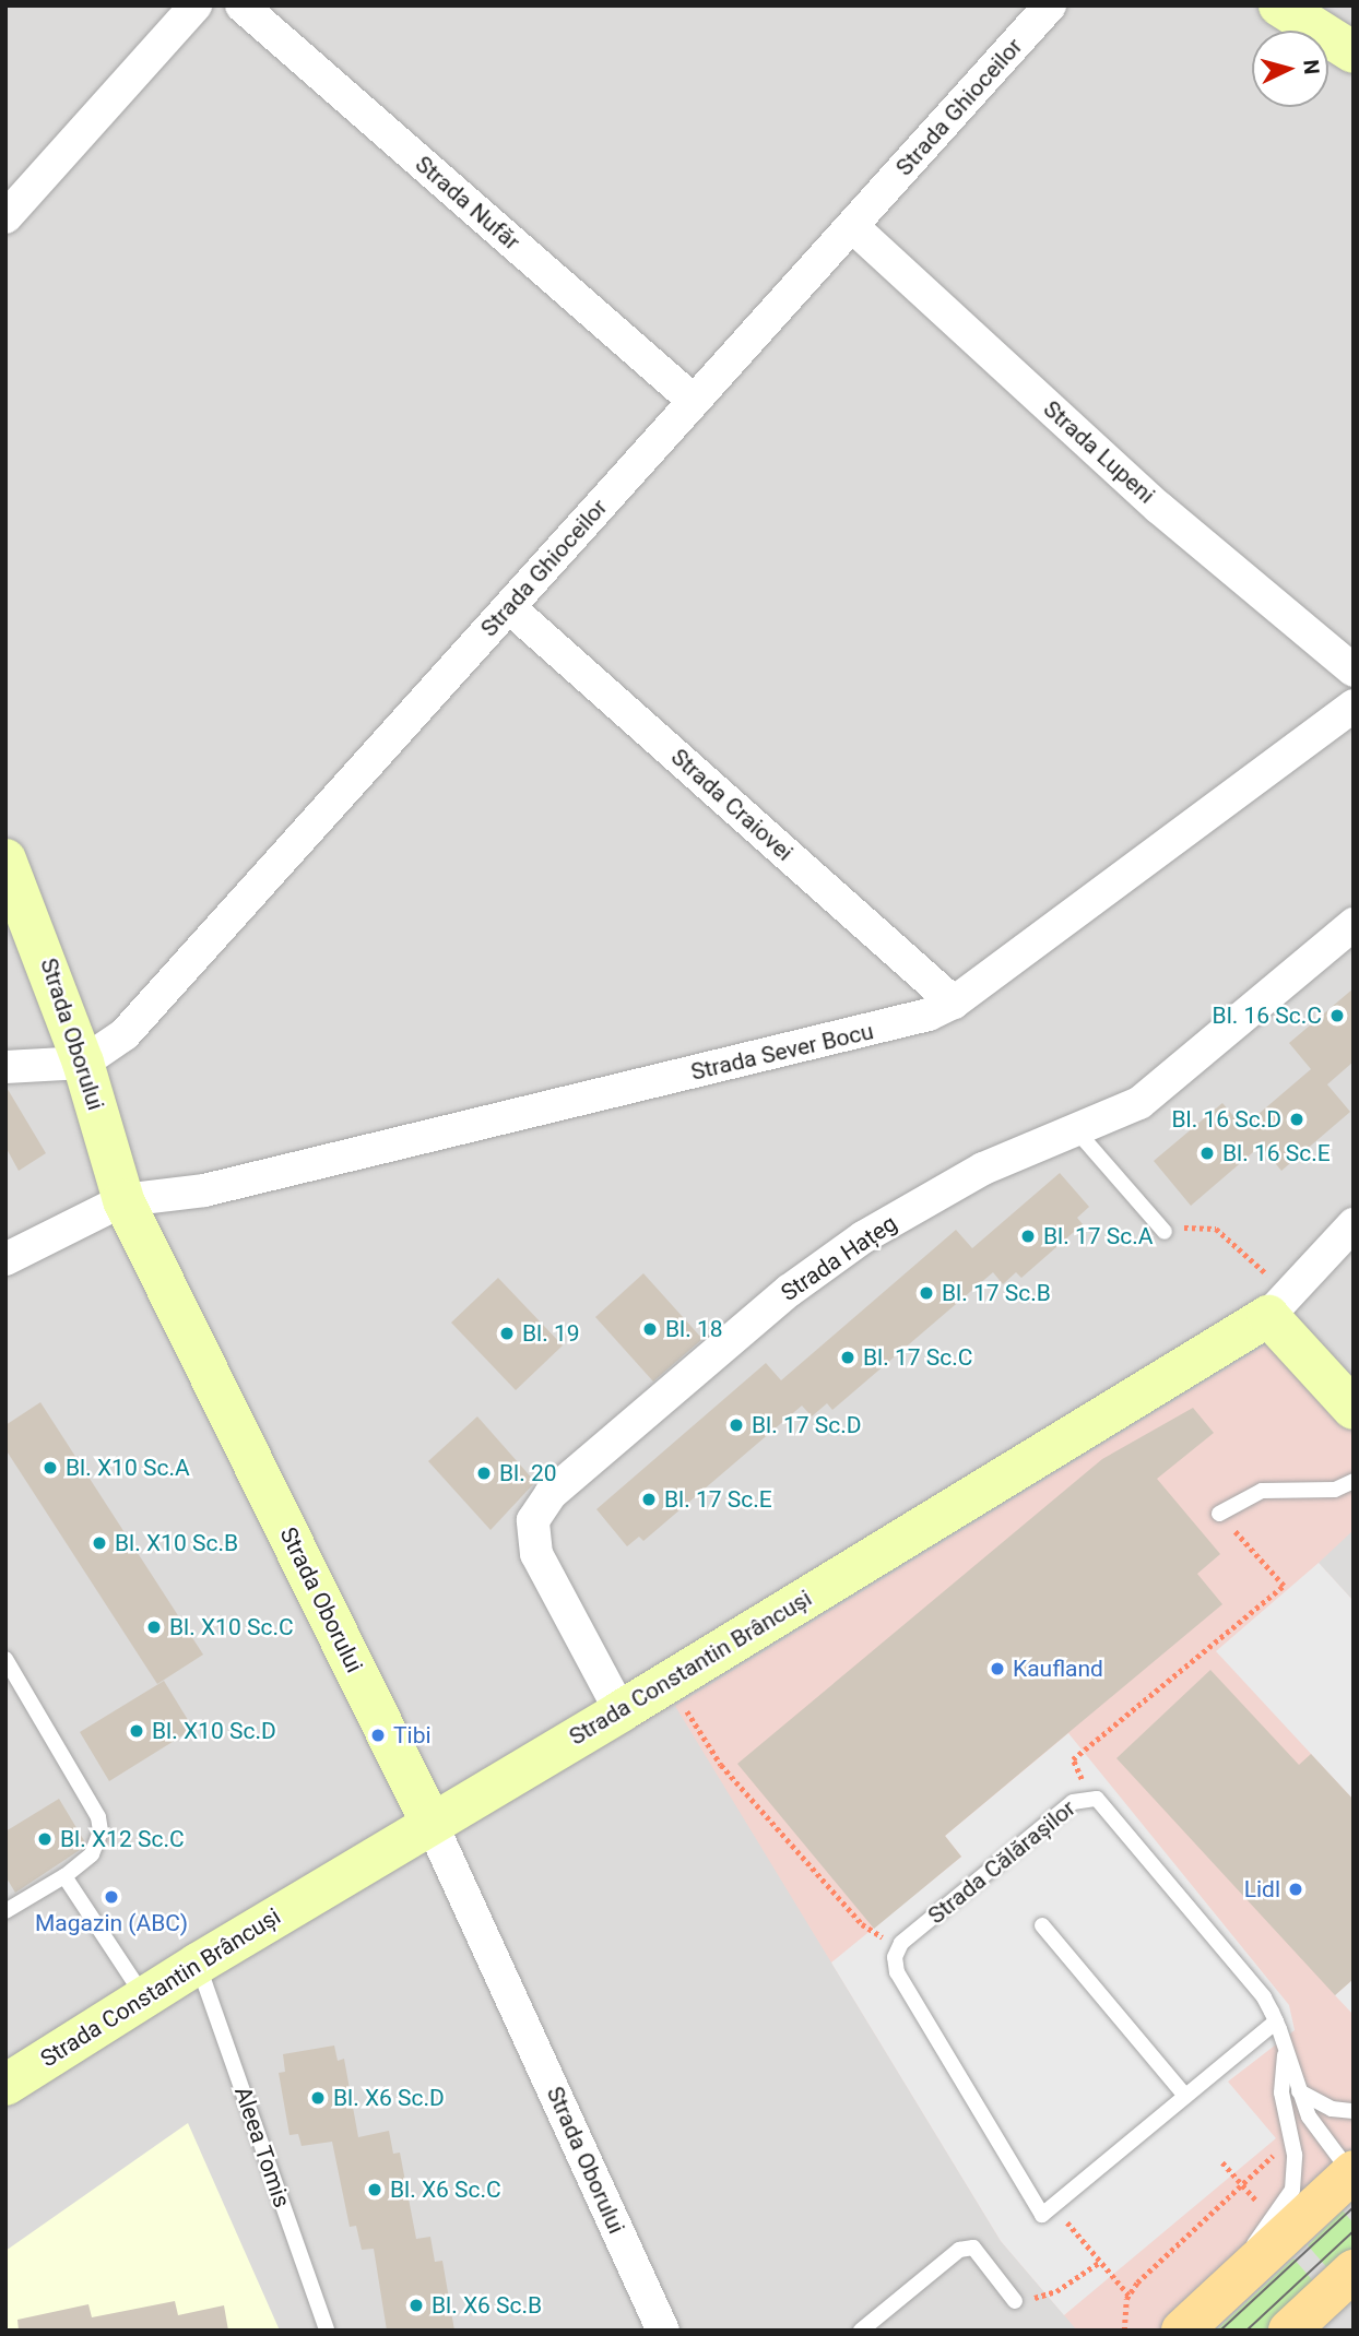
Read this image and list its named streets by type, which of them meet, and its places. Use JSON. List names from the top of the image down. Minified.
{"streets":{"street":["Strada Ghioceilor","Strada Nufăr","Strada Lupeni","Strada Craiovei","Strada Oborului","Strada Sever Bocu","Strada Hațeg","Strada Constantin Brâncuși"],"lane":["Strada Călărașilor","Aleea Tomis"]},"crossings":[["Strada Ghioceilor","Strada Nufăr"],["Strada Ghioceilor","Strada Lupeni"],["Strada Ghioceilor","Strada Craiovei"],["Strada Ghioceilor","Strada Oborului"],["Strada Craiovei","Strada Sever Bocu"],["Strada Oborului","Strada Sever Bocu"],["Strada Oborului","Strada Constantin Brâncuși"],["Strada Hațeg","Strada Constantin Brâncuși"],["Strada Constantin Brâncuși","Aleea Tomis"]],"places":["Bl. 16 Sc.C","Bl. 16 Sc.D","Bl. 16 Sc.E","Bl. 17 Sc.A","Bl. 17 Sc.B","Bl. 18","Bl. 19","Bl. 17 Sc.C","Bl. 17 Sc.D","Bl. X10 Sc.A","Bl. 20","Bl. 17 Sc.E","Bl. X10 Sc.B","Bl. X10 Sc.C","Kaufland","Bl. X10 Sc.D","Tibi","Bl. X12 Sc.C","Lidl","Magazin (ABC)","Bl. X6 Sc.D","Bl. X6 Sc.C","Bl. X6 Sc.B"],"north":"right"}
